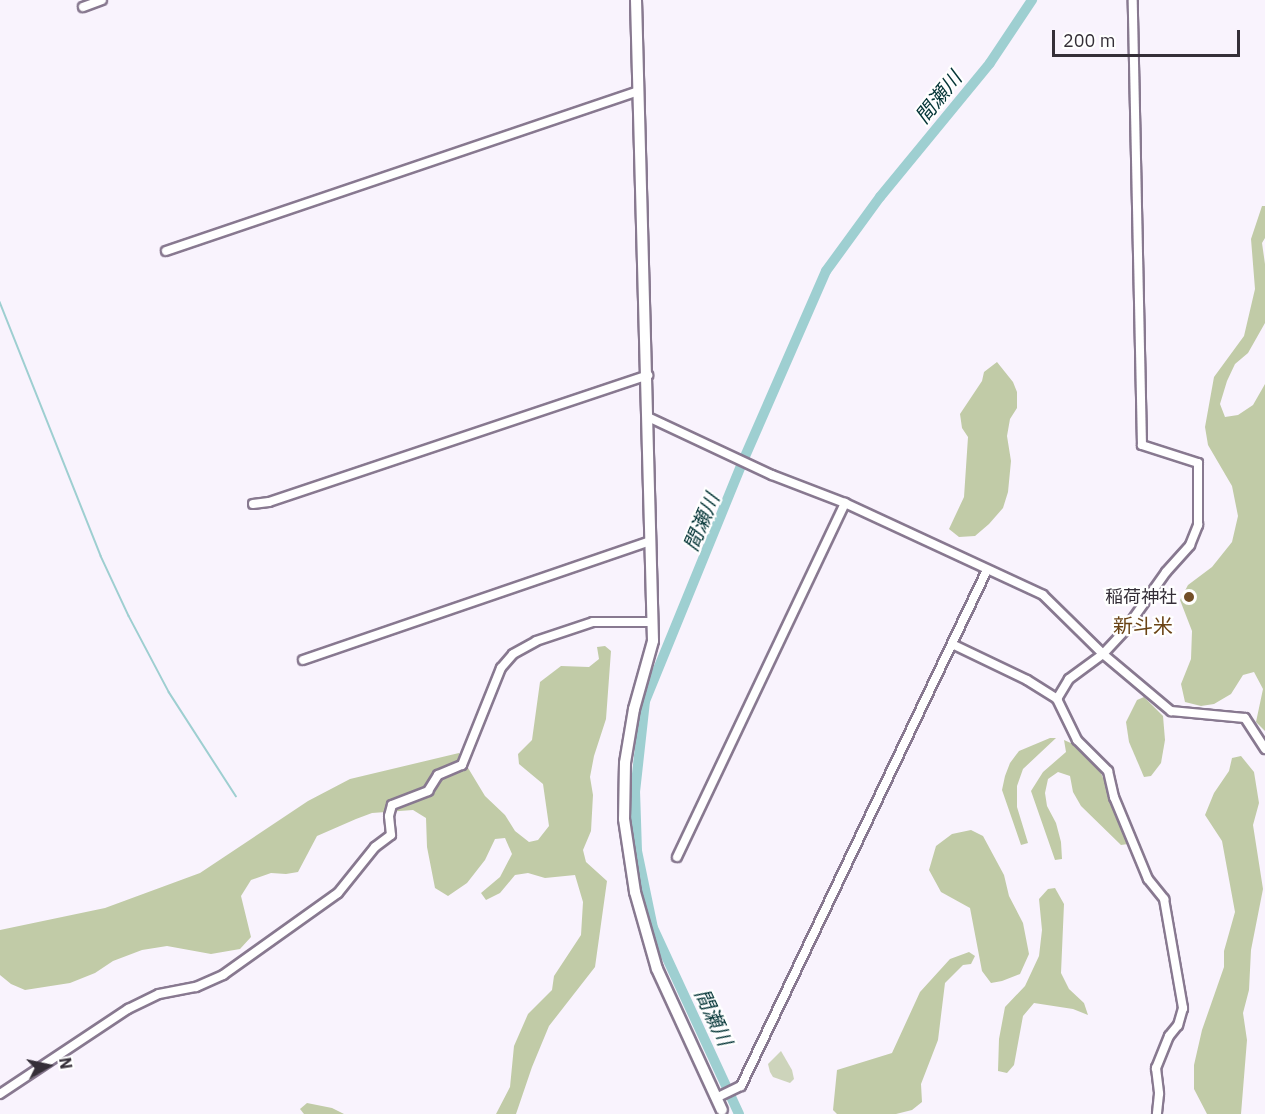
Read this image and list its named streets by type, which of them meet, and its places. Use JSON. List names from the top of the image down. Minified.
{"districts":["新斗米"],"water":["間瀬川"],"places":["稲荷神社"],"scale_bar":"200 m","north":"right"}
